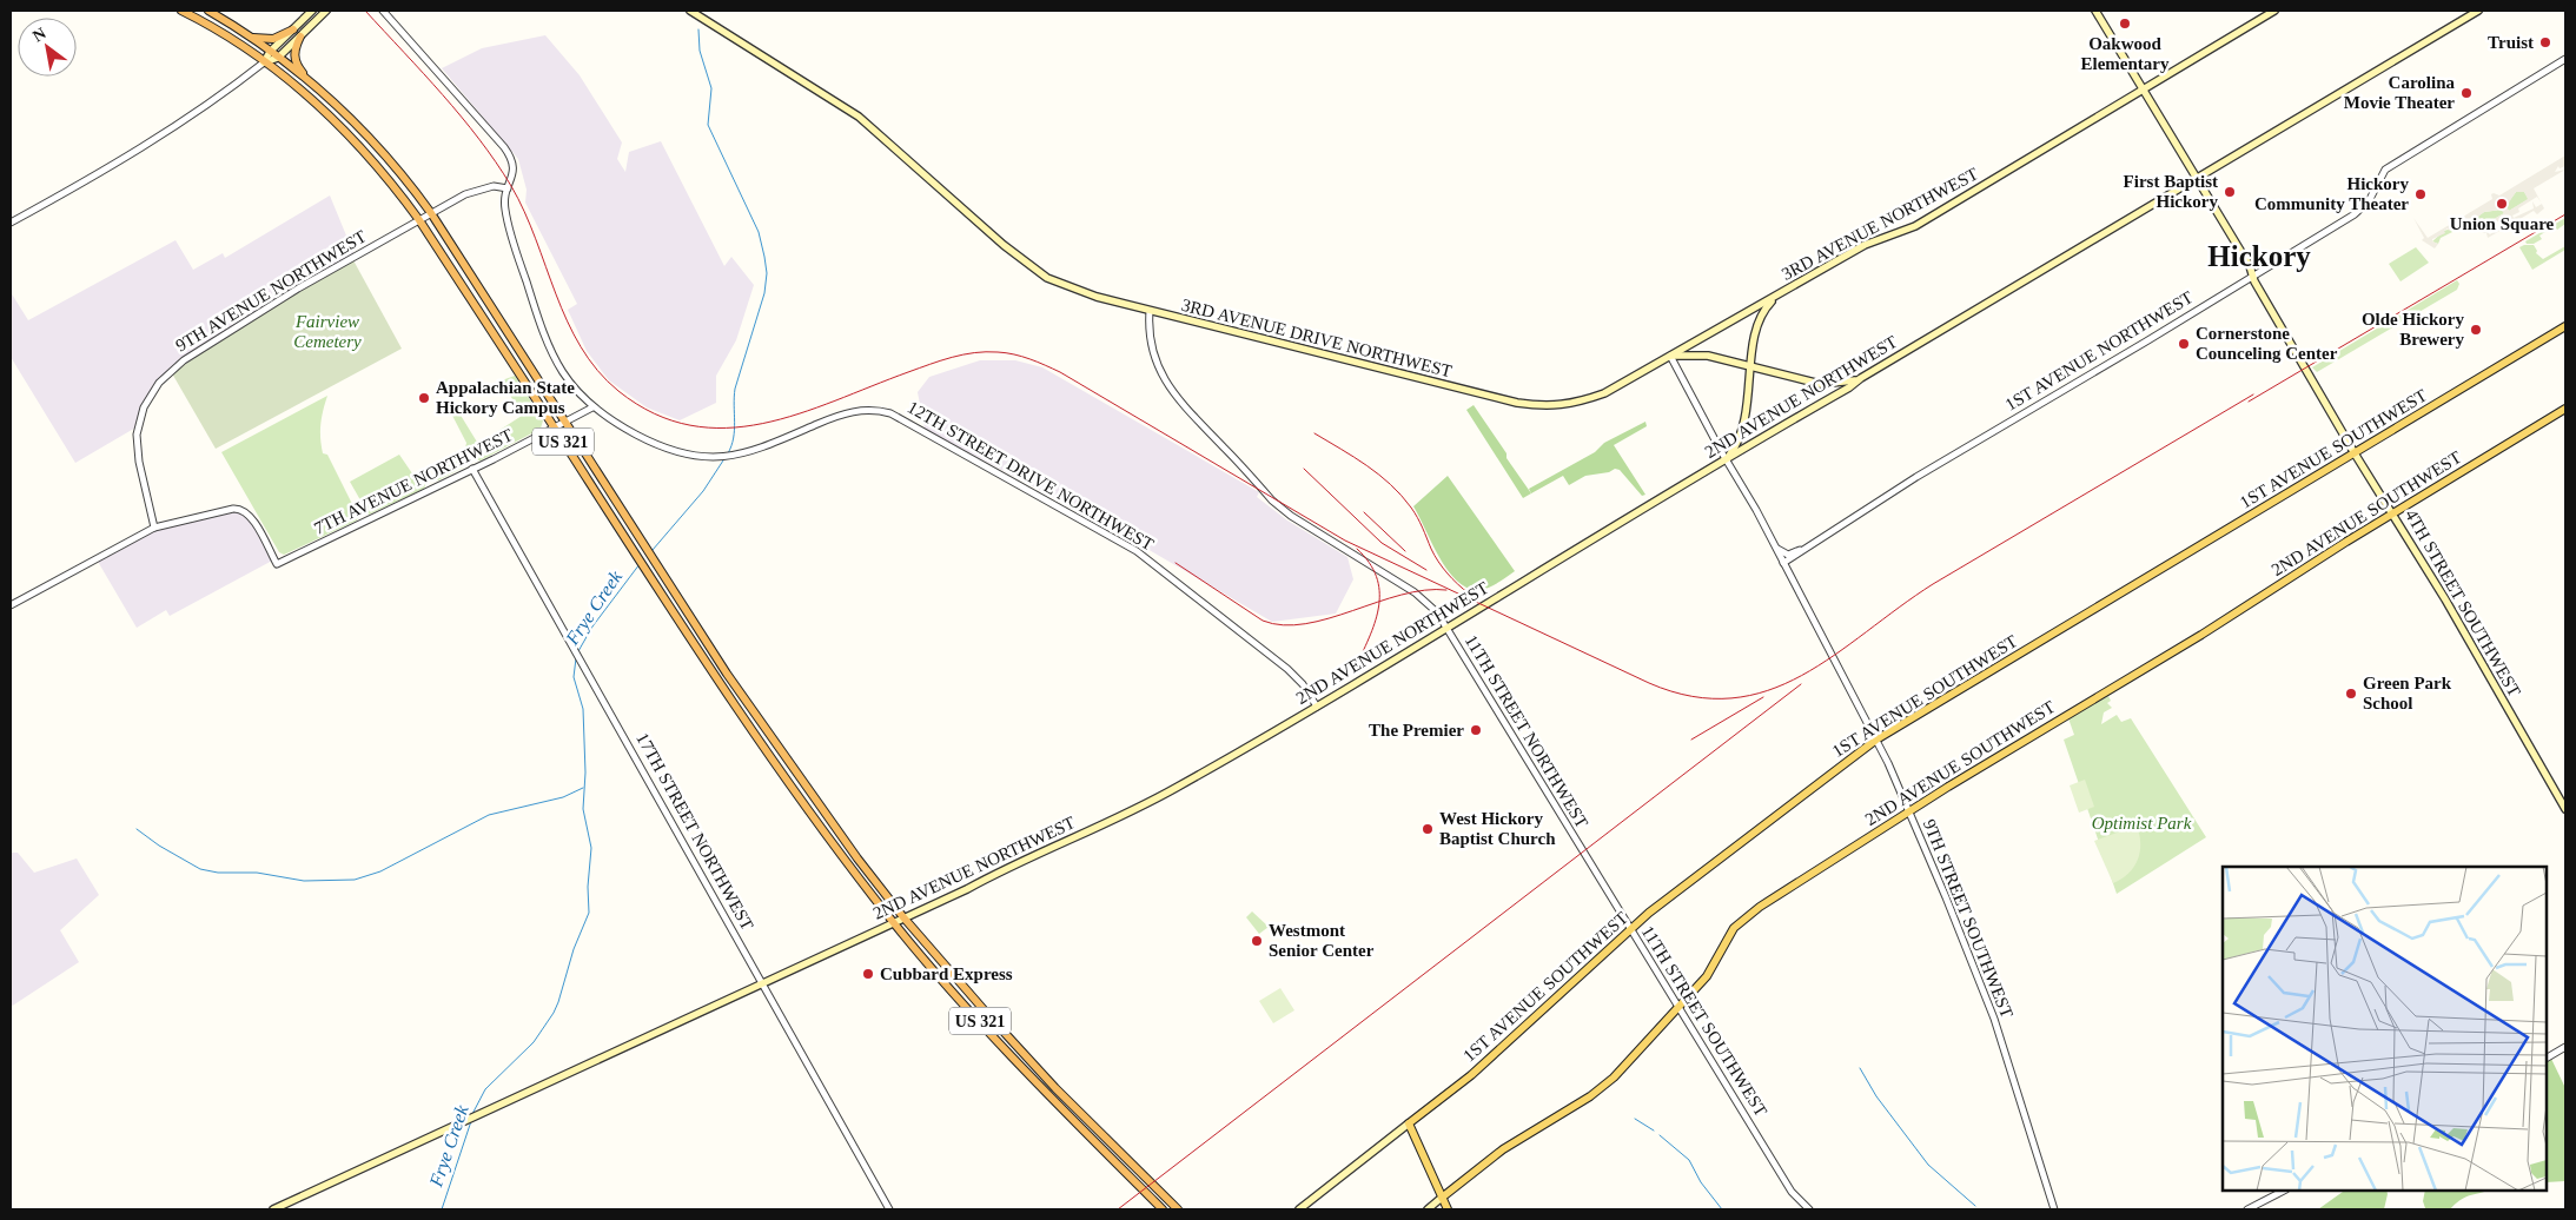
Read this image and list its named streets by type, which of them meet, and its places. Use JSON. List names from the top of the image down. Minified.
{"streets":{"highway":["US 321"],"main road":["3RD AVENUE NORTHWEST","3RD AVENUE DRIVE NORTHWEST","2ND AVENUE NORTHWEST","1ST AVENUE SOUTHWEST","2ND AVENUE SOUTHWEST","4TH STREET SOUTHWEST"],"street":["9TH AVENUE NORTHWEST","1ST AVENUE NORTHWEST","12TH STREET DRIVE NORTHWEST","7TH AVENUE NORTHWEST","11TH STREET NORTHWEST","17TH STREET NORTHWEST","9TH STREET SOUTHWEST","11TH STREET SOUTHWEST"]},"crossings":[["3RD AVENUE NORTHWEST","3RD AVENUE DRIVE NORTHWEST"],["3RD AVENUE NORTHWEST","4TH STREET SOUTHWEST"],["3RD AVENUE NORTHWEST","9TH STREET SOUTHWEST"],["9TH AVENUE NORTHWEST","US 321"],["9TH AVENUE NORTHWEST","12TH STREET DRIVE NORTHWEST"],["9TH AVENUE NORTHWEST","7TH AVENUE NORTHWEST"],["3RD AVENUE DRIVE NORTHWEST","11TH STREET NORTHWEST"],["1ST AVENUE NORTHWEST","4TH STREET SOUTHWEST"],["1ST AVENUE NORTHWEST","9TH STREET SOUTHWEST"],["2ND AVENUE NORTHWEST","US 321"],["2ND AVENUE NORTHWEST","12TH STREET DRIVE NORTHWEST"],["2ND AVENUE NORTHWEST","4TH STREET SOUTHWEST"],["2ND AVENUE NORTHWEST","11TH STREET NORTHWEST"],["2ND AVENUE NORTHWEST","17TH STREET NORTHWEST"],["2ND AVENUE NORTHWEST","9TH STREET SOUTHWEST"],["US 321","7TH AVENUE NORTHWEST"],["1ST AVENUE SOUTHWEST","4TH STREET SOUTHWEST"],["1ST AVENUE SOUTHWEST","9TH STREET SOUTHWEST"],["1ST AVENUE SOUTHWEST","11TH STREET SOUTHWEST"],["12TH STREET DRIVE NORTHWEST","7TH AVENUE NORTHWEST"],["7TH AVENUE NORTHWEST","17TH STREET NORTHWEST"],["2ND AVENUE SOUTHWEST","4TH STREET SOUTHWEST"],["2ND AVENUE SOUTHWEST","9TH STREET SOUTHWEST"],["2ND AVENUE SOUTHWEST","11TH STREET SOUTHWEST"],["11TH STREET NORTHWEST","11TH STREET SOUTHWEST"]],"districts":["Hickory"],"water":["Frye Creek"],"parks":["Fairview Cemetery","Optimist Park"],"places":["Oakwood Elementary","Truist","Carolina Movie Theater","First Baptist Hickory","Hickory Community Theater","Union Square","Olde Hickory Brewery","Cornerstone Counceling Center","Appalachian State Hickory Campus","Green Park School","The Premier","West Hickory Baptist Church","Westmont Senior Center","Cubbard Express"],"north":"top left"}
